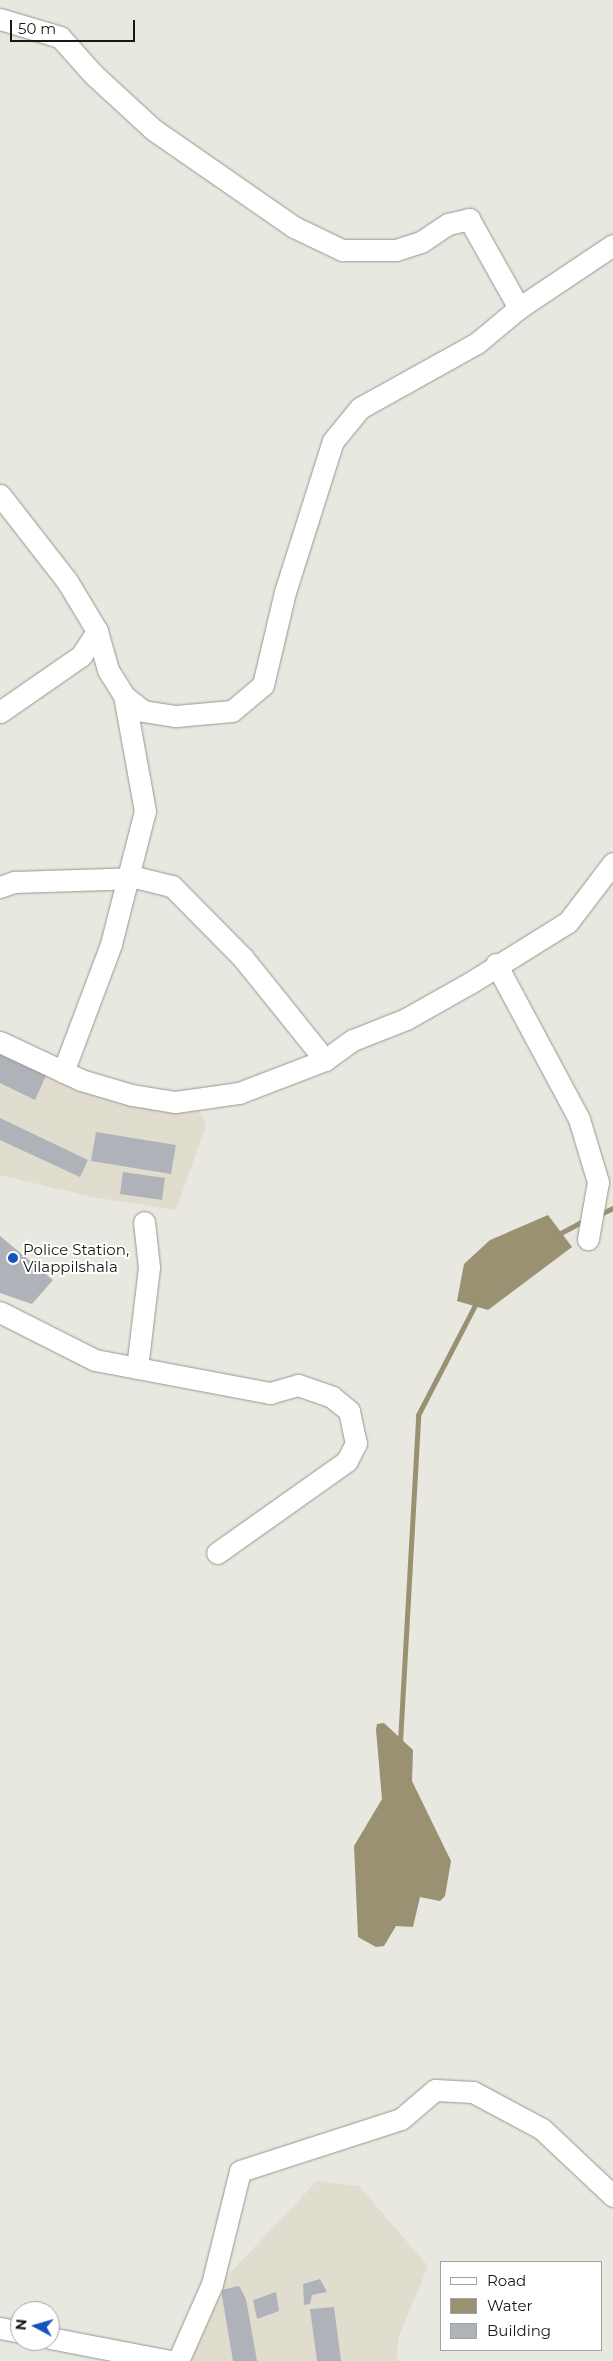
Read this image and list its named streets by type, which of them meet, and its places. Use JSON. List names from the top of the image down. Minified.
{"places":["Police Station, Vilappilshala"],"legend":["Road","Water","Building"],"scale_bar":"50 m","north":"left"}
